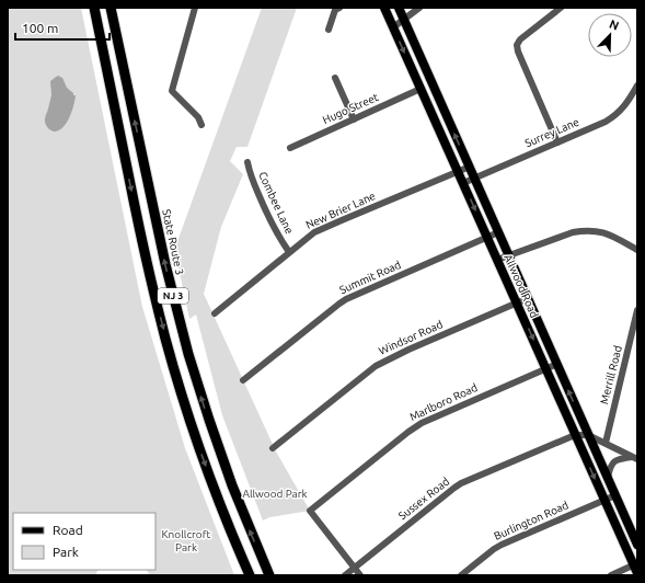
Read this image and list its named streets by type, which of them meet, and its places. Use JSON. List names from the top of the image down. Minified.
{"streets":{"highway":["State Route 3","NJ 3"],"main road":["Allwood Road"],"street":["Hugo Street","Surrey Lane","Combee Lane","New Brier Lane","Summit Road","Windsor Road","Merrill Road","Marlboro Road","Sussex Road","Burlington Road"]},"crossings":[["Hugo Street","Allwood Road"],["Surrey Lane","Allwood Road"],["Combee Lane","New Brier Lane"],["New Brier Lane","Allwood Road"],["Summit Road","Allwood Road"],["Allwood Road","Windsor Road"],["Allwood Road","Marlboro Road"],["Allwood Road","Sussex Road"],["Allwood Road","Burlington Road"],["Marlboro Road","Sussex Road"]],"parks":["Allwood Park","Knollcroft Park"],"legend":["Road","Park"],"scale_bar":"100 m","north":"top right"}
